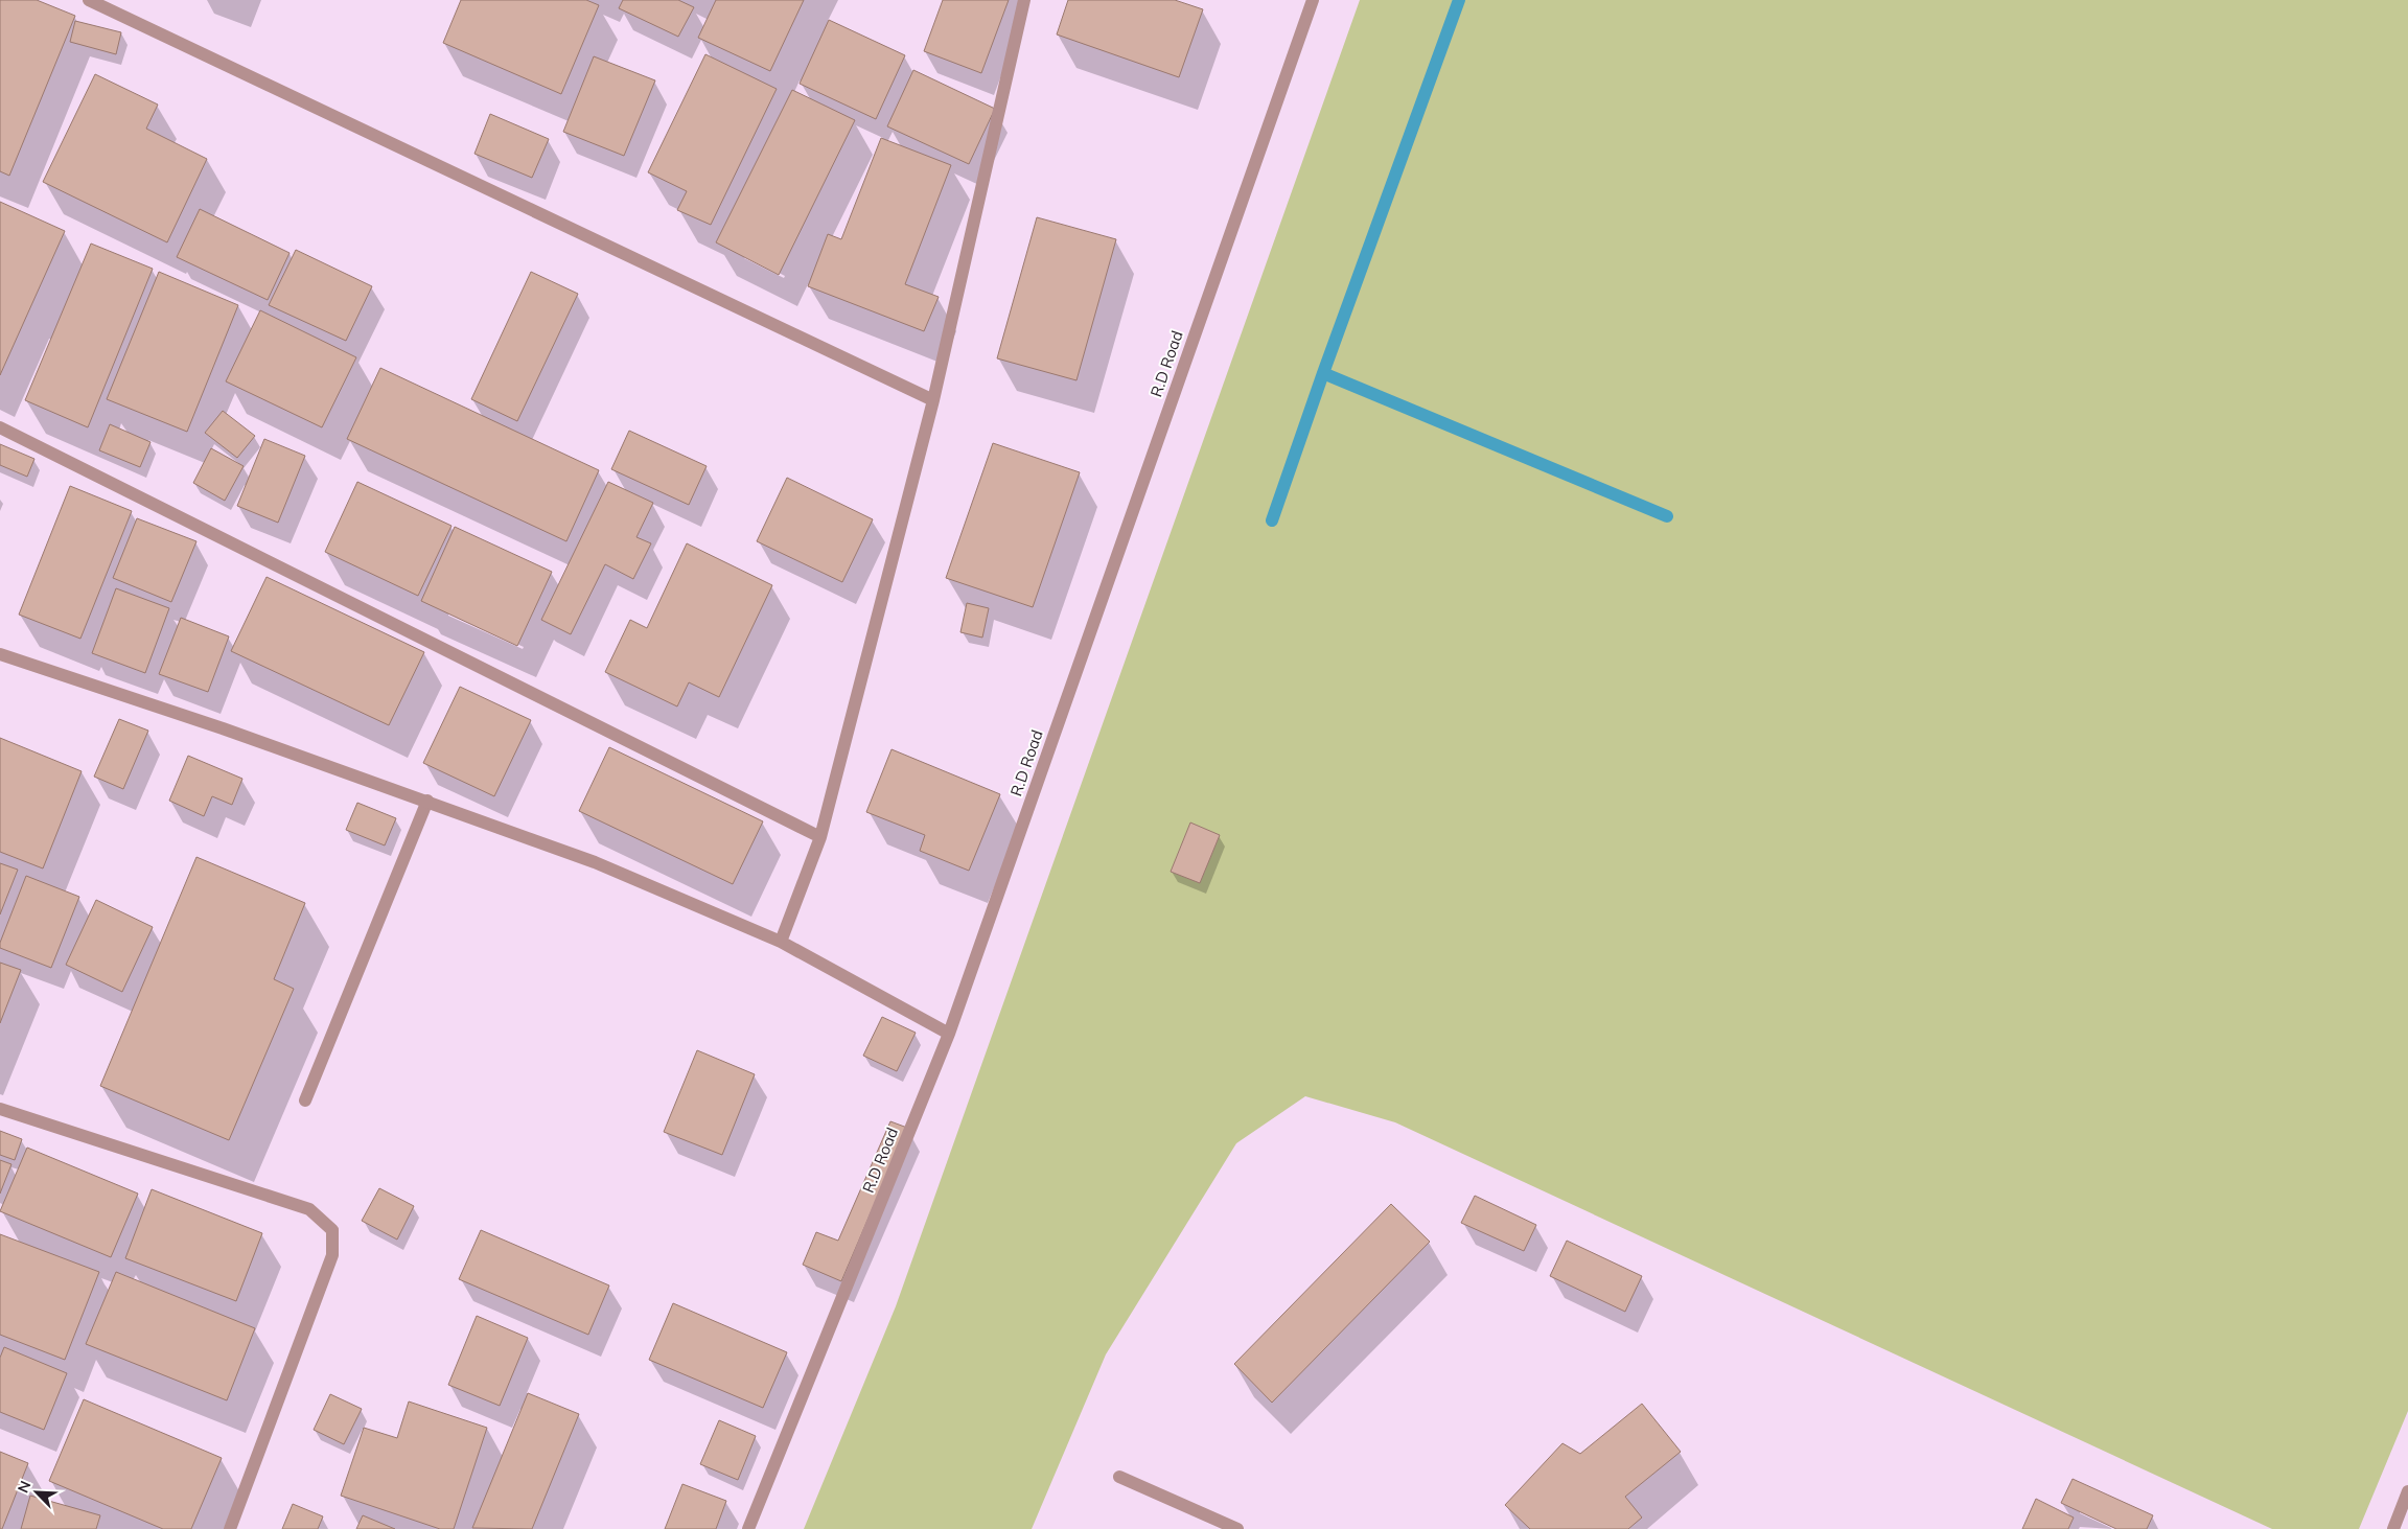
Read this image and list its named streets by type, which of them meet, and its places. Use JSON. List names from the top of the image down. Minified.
{"streets":{"street":["R.D Road"]},"north":"top left"}
